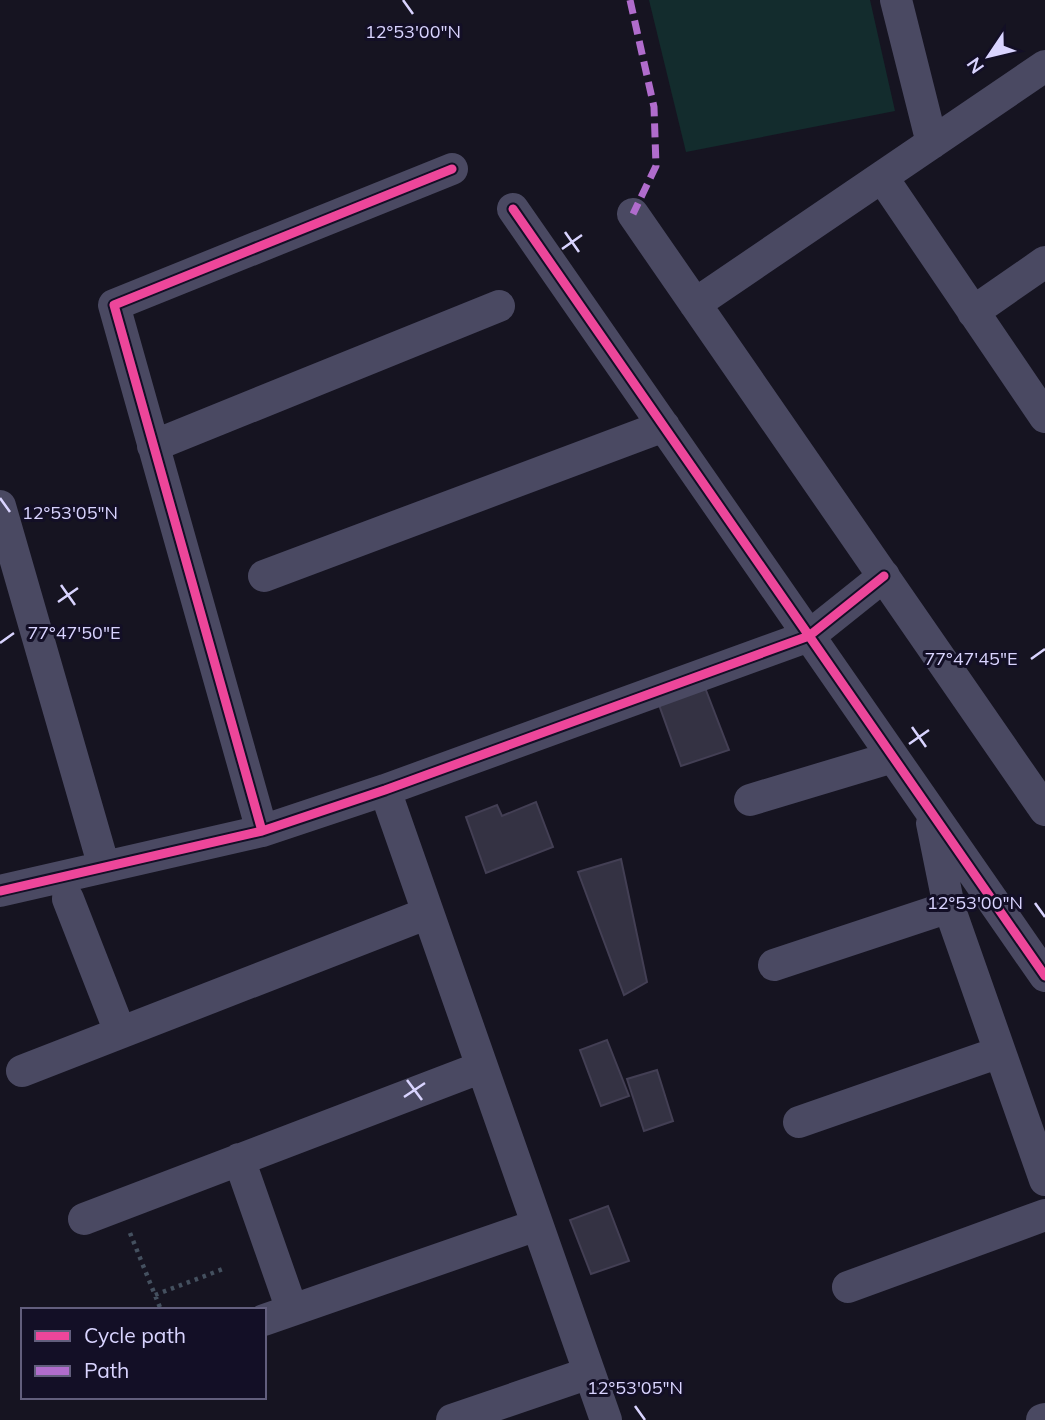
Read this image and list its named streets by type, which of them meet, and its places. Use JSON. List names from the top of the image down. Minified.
{"legend":["Cycle path","Path"],"north":"bottom left","coordinates":["12°53'00\"N","12°53'05\"N","77°47'50\"E","77°47'45\"E"]}
